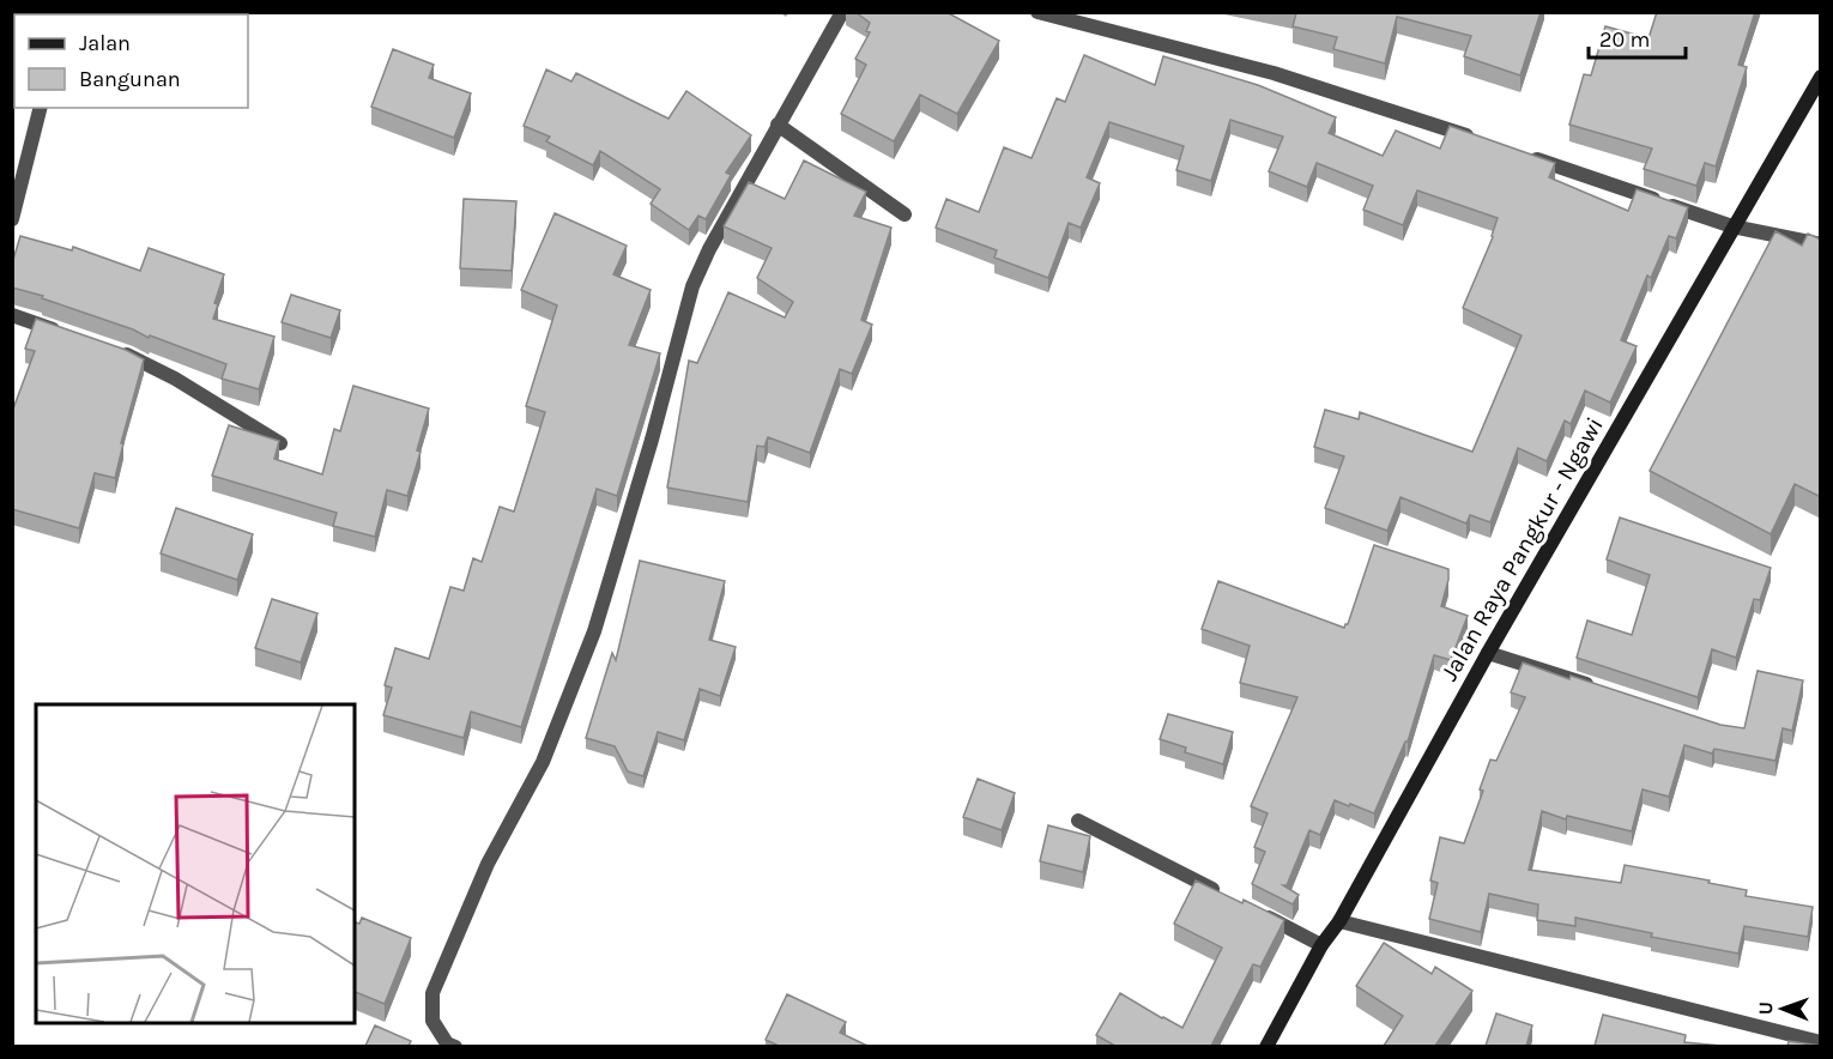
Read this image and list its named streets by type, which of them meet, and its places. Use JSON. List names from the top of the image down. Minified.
{"streets":{"main road":["Jalan Raya Pangkur - Ngawi"]},"legend":["Jalan","Bangunan"],"scale_bar":"20 m","north":"left"}
